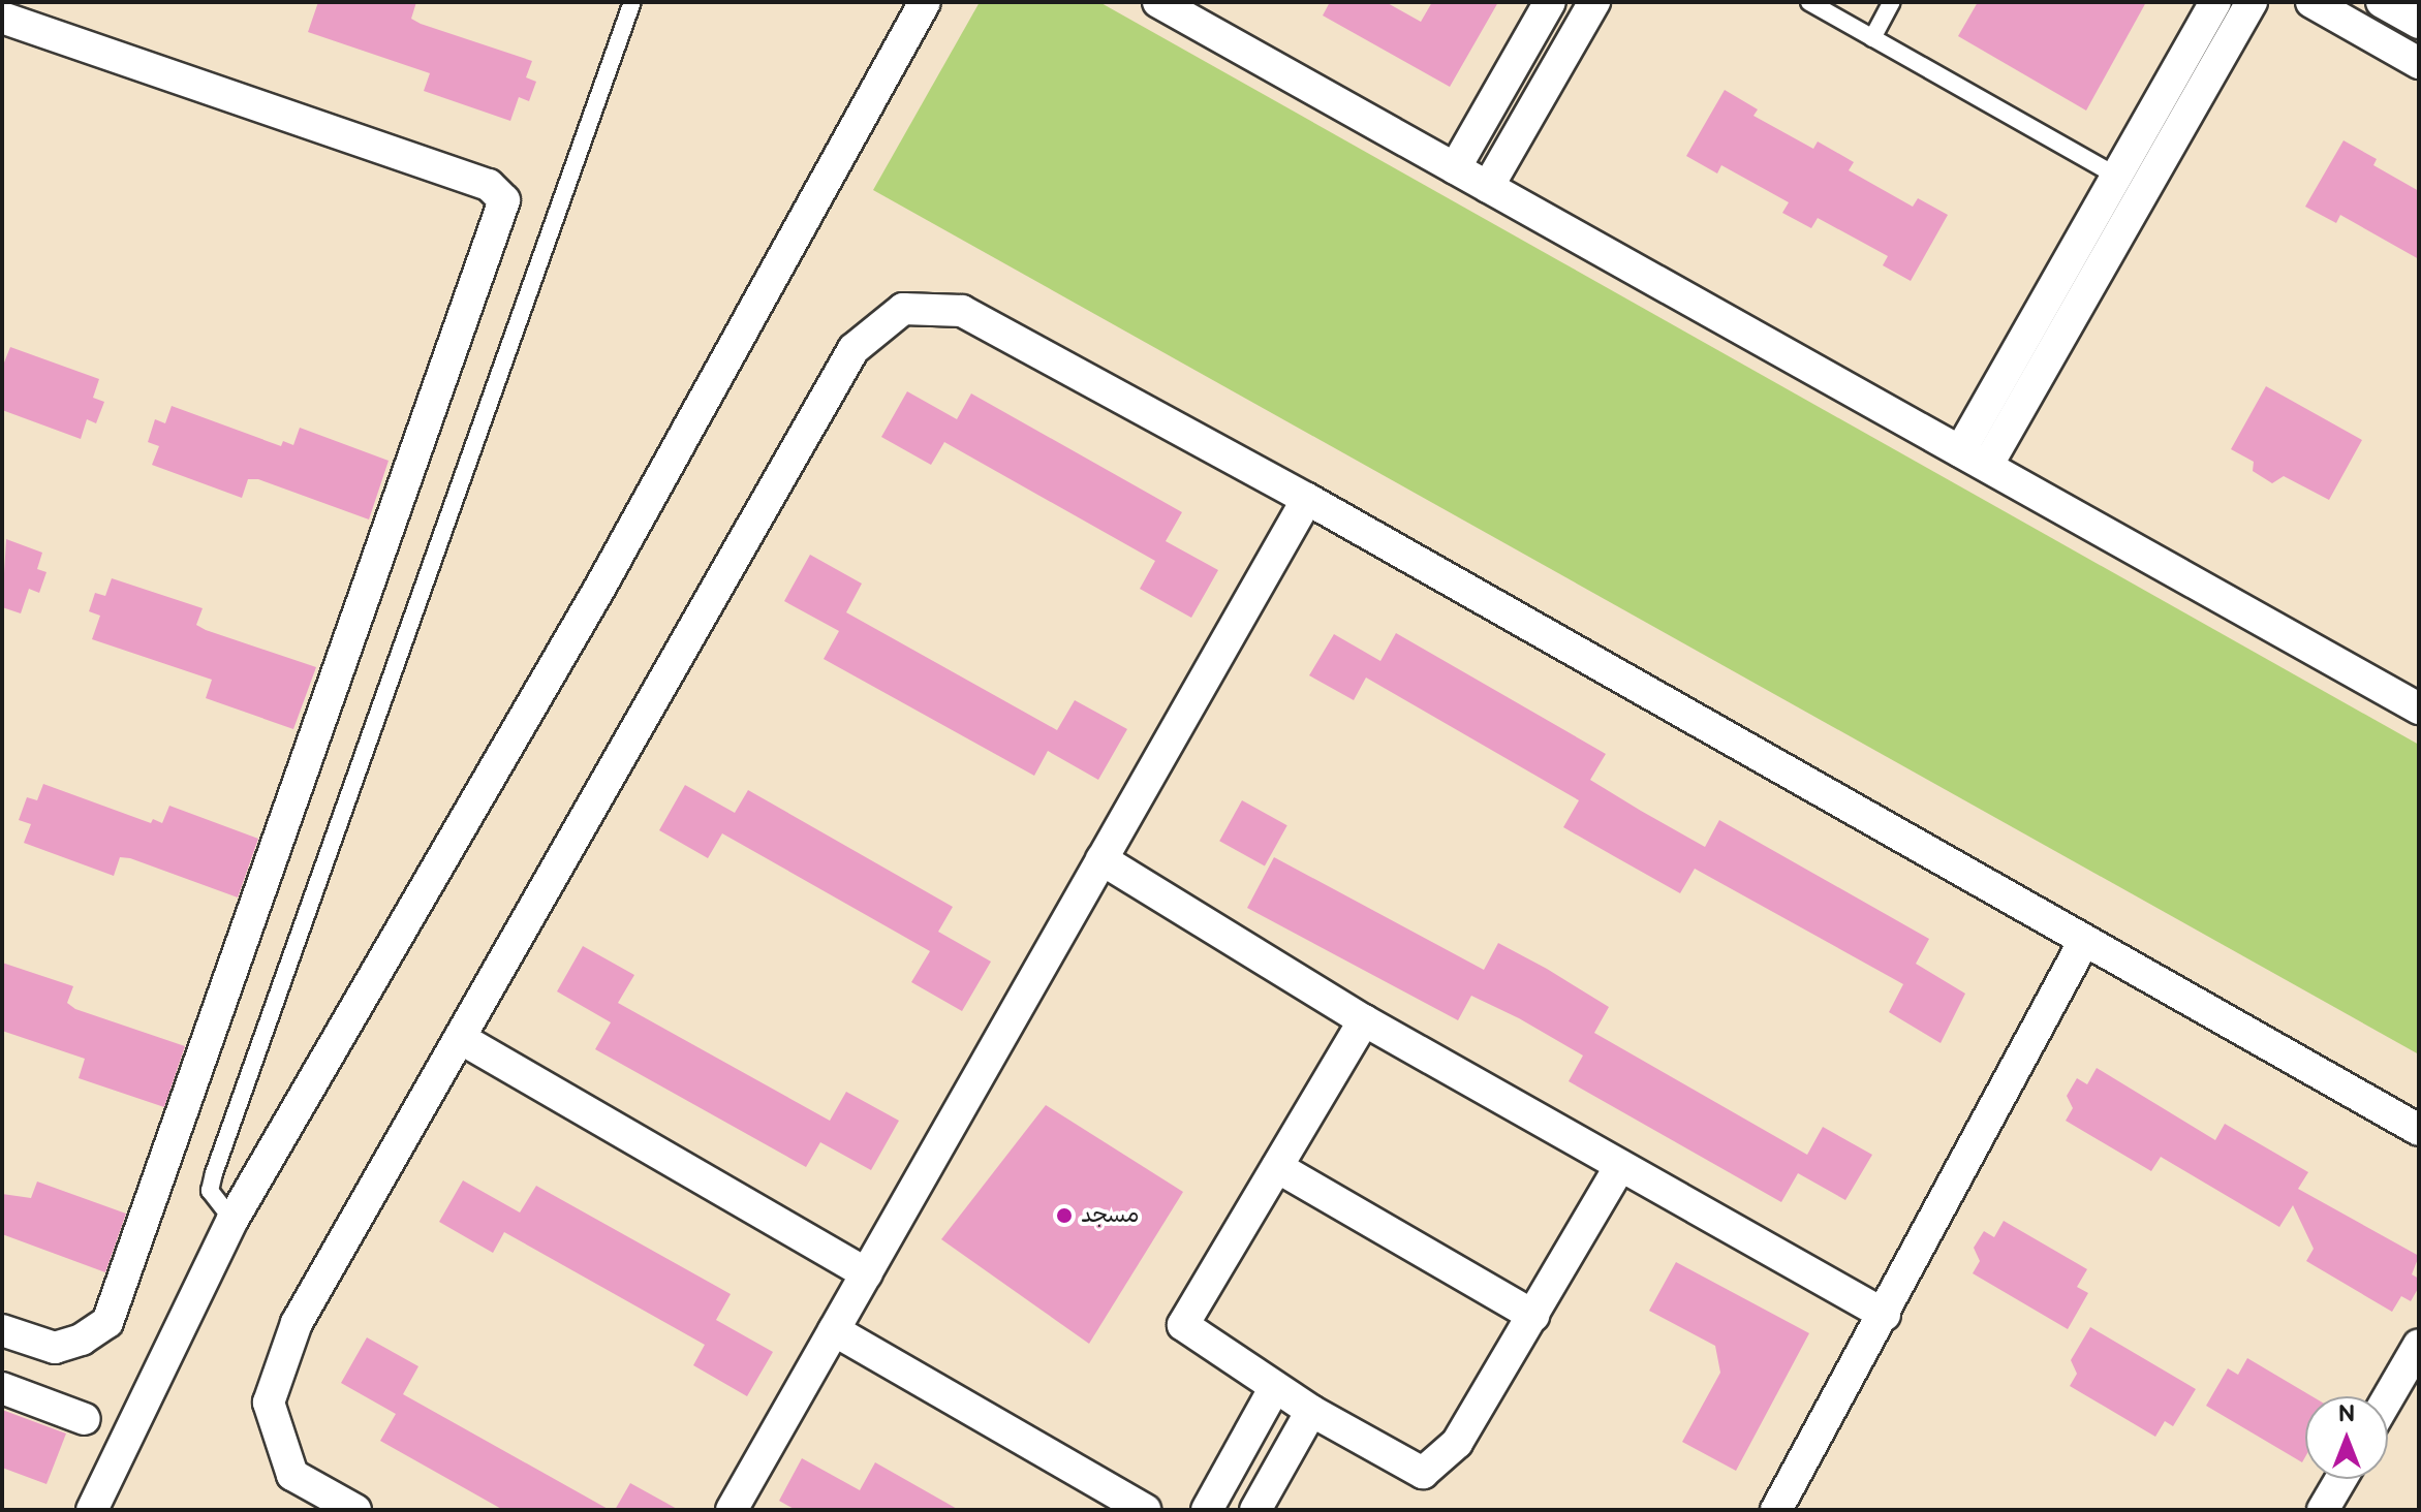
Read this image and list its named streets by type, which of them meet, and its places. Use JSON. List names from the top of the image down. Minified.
{"places":["مسجد"],"north":"top"}
